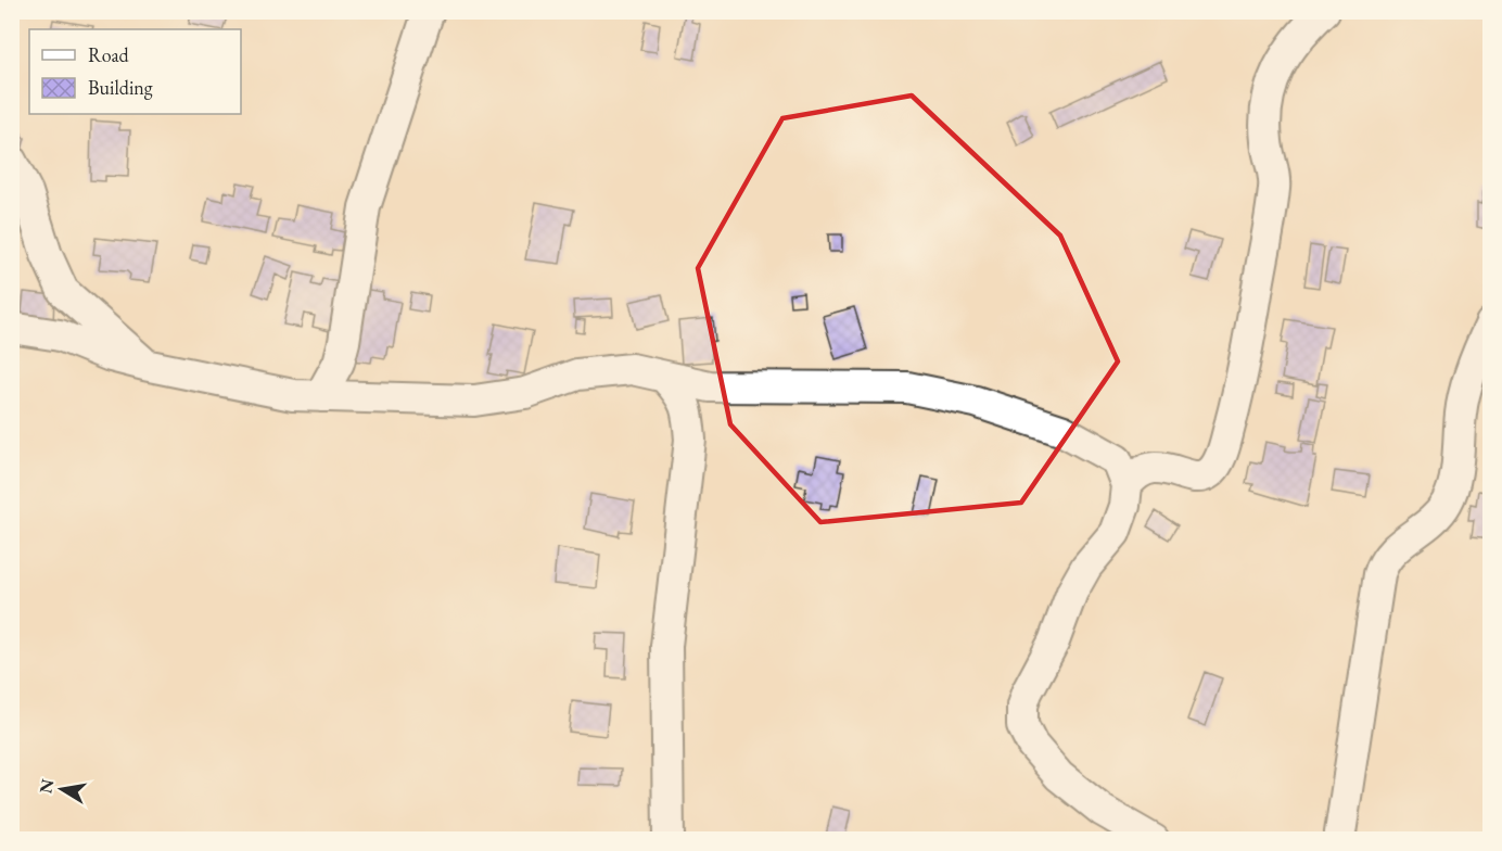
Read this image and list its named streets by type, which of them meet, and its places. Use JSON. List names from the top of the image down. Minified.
{"legend":["Road","Building"],"north":"left"}
